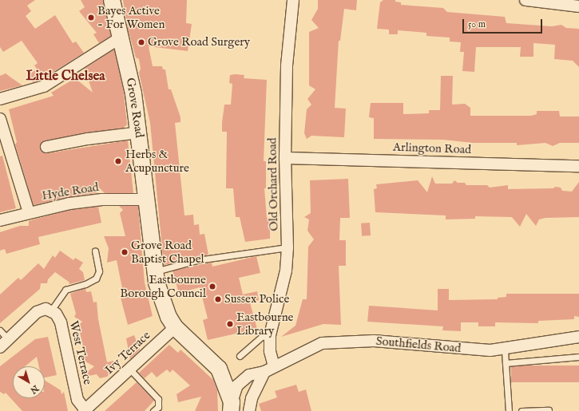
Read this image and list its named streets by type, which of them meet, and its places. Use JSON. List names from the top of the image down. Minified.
{"streets":{"street":["Grove Road","Arlington Road","Old Orchard Road","Hyde Road","Southfields Road","West Terrace","Ivy Terrace"]},"crossings":[["Grove Road","Hyde Road"],["Grove Road","Southfields Road"],["Grove Road","Ivy Terrace"],["Arlington Road","Old Orchard Road"],["Old Orchard Road","Southfields Road"],["West Terrace","Ivy Terrace"]],"districts":["Little Chelsea"],"places":["Bayes Active - For Women","Grove Road Surgery","Herbs & Acupuncture","Grove Road Baptist Chapel","Eastbourne Borough Council","Sussex Police","Eastbourne Library"],"scale_bar":"50 m","north":"bottom right"}
